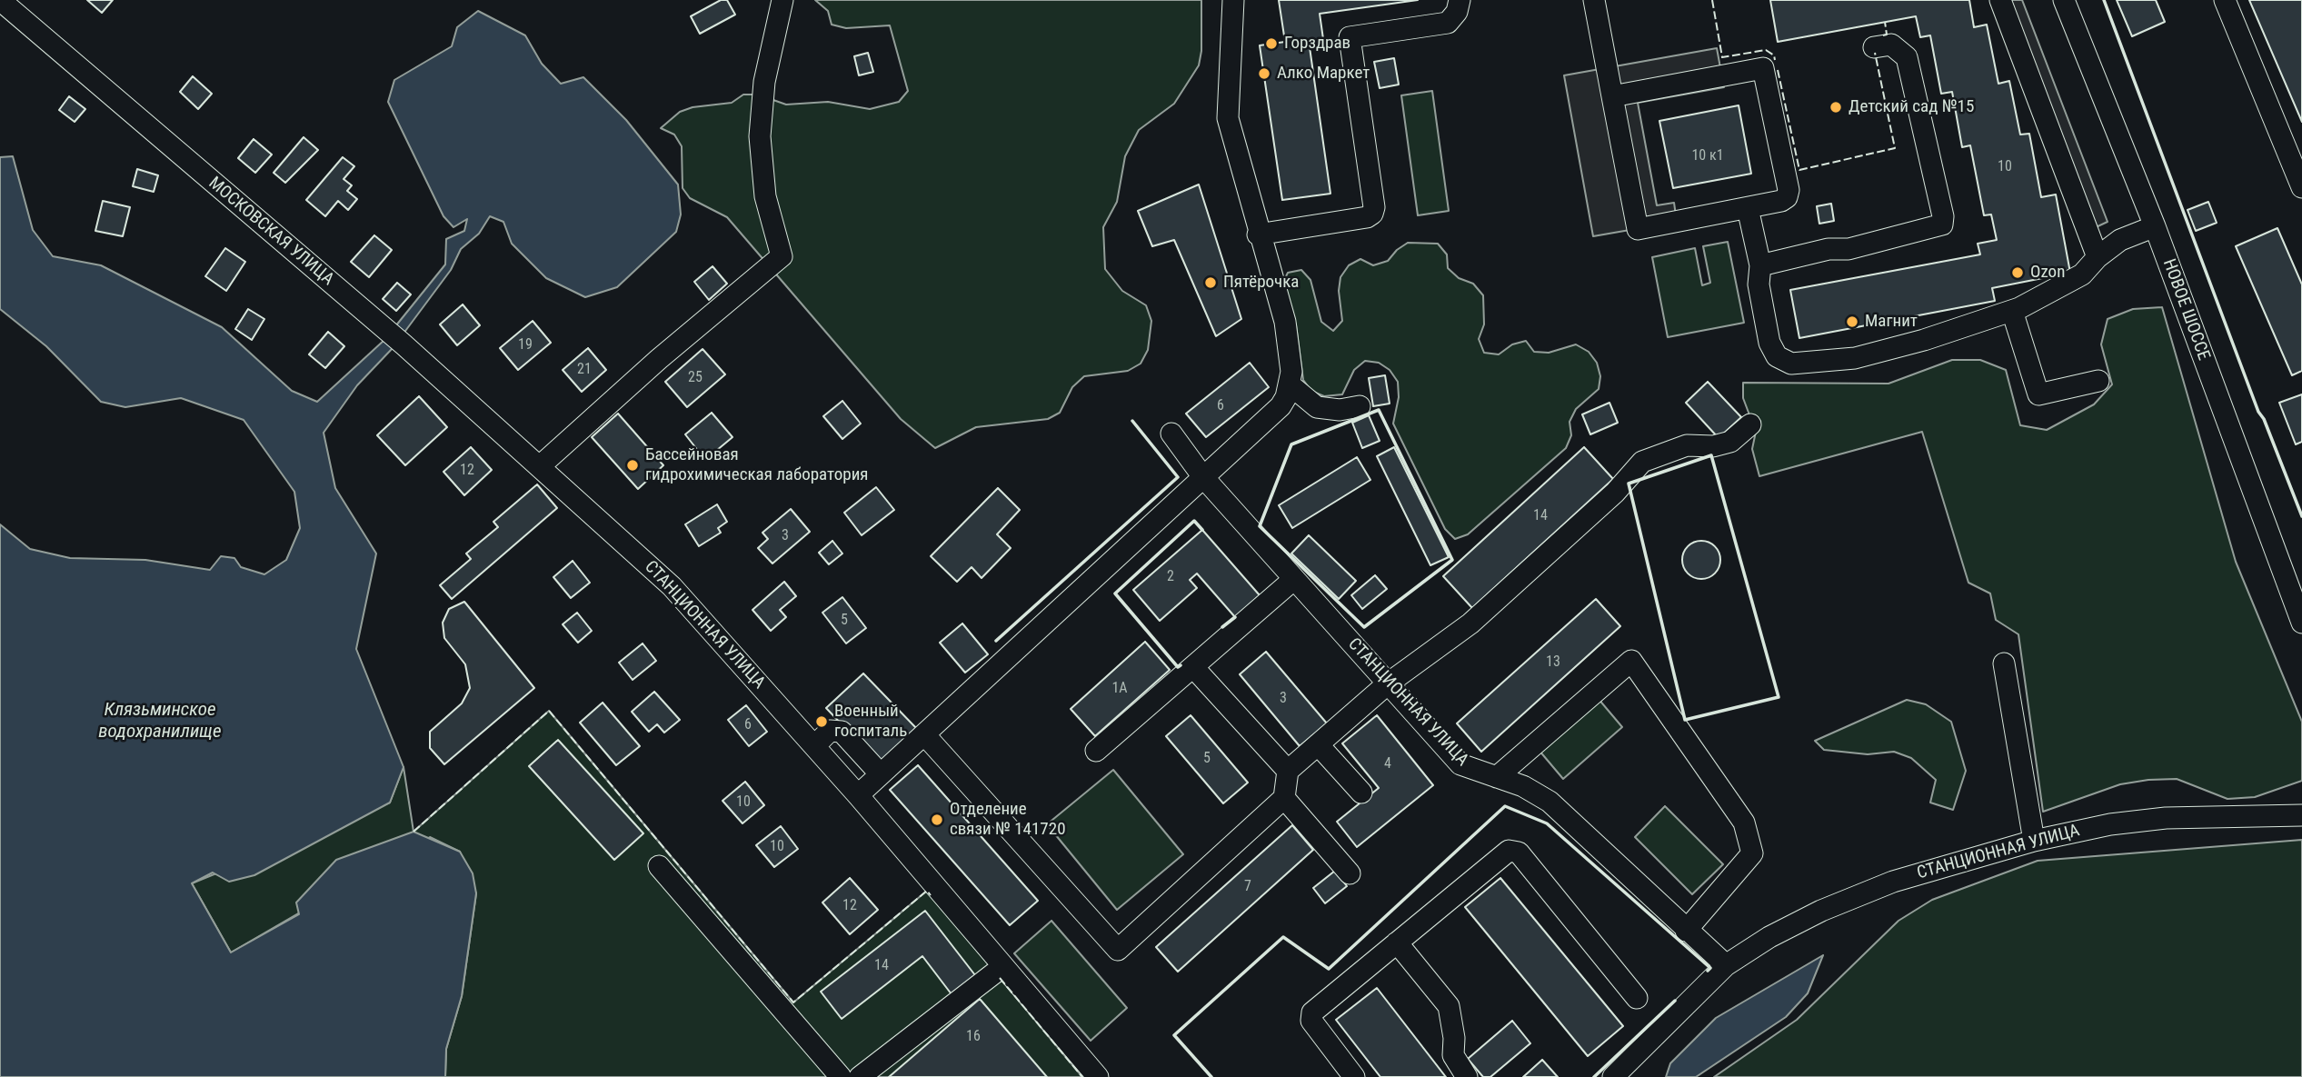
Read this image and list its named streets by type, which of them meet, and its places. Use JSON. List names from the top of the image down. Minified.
{"streets":{"street":["МОСКОВСКАЯ УЛИЦА","НОВОЕ ШОССЕ","СТАНЦИОННАЯ УЛИЦА"]},"crossings":[["МОСКОВСКАЯ УЛИЦА","СТАНЦИОННАЯ УЛИЦА"]],"water":["Клязьминское водохранилище"],"places":["Горздрав","Алко Маркет","Детский сад №15","Ozon","Пятёрочка","Магнит","Бассейновая гидрохимическая лаборатория","Военный госпиталь","Отделение связи № 141720"],"house_numbers":["10 к1","10","19","21","25","6","12","14","3","2","5","13","1А","3","6","5","4","10","10","7","12","14","16"]}
